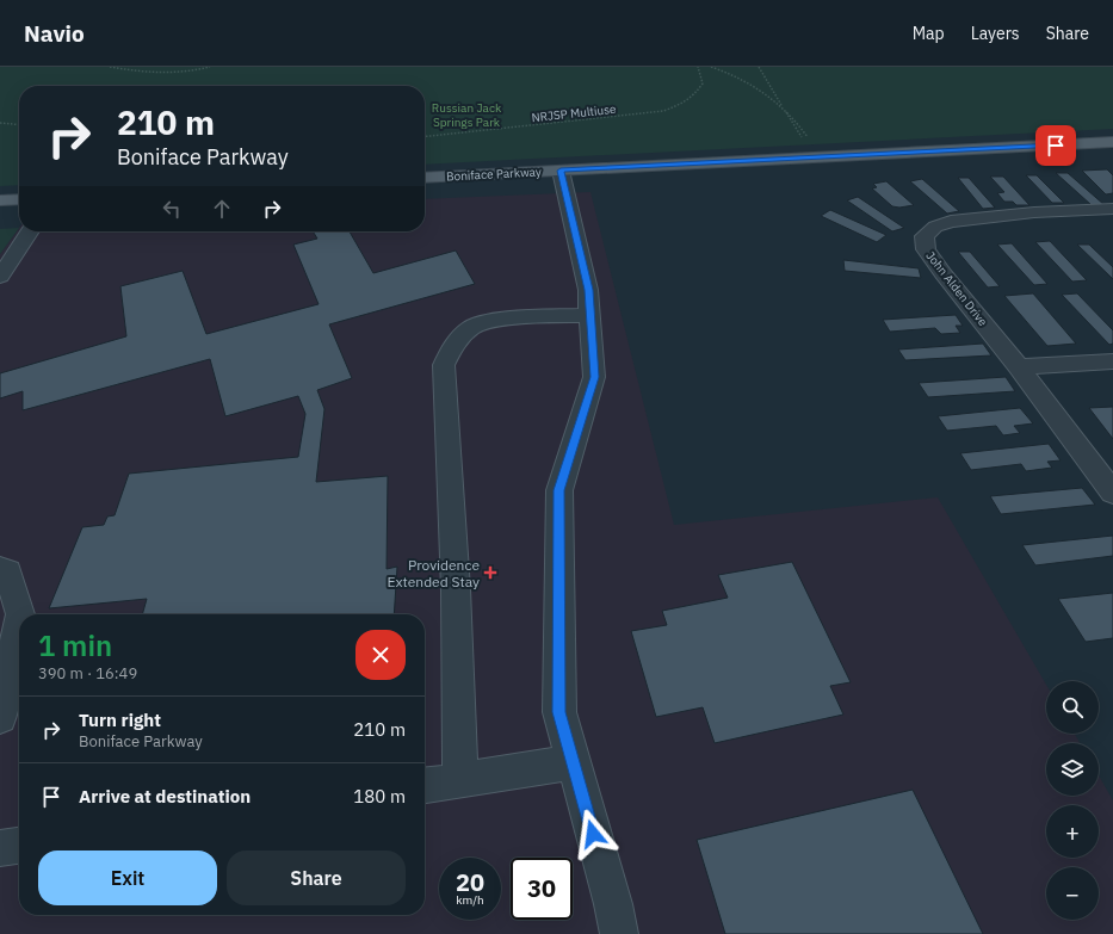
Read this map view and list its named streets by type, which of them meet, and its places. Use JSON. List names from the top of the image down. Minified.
{"streets":{"main road":["Boniface Parkway"],"street":["John Alden Drive"],"path":["NRJSP Multiuse"]},"parks":["Russian Jack Springs Park"],"places":{"health":["Providence Extended Stay"]},"page":{"header":"Navio","nav":["Map","Layers","Share"],"turn":["210 m","Boniface Parkway"],"heading":["1 min","390 m · 16:49"],"map_buttons":["+","−"],"list":[{"name":"Turn right","note":"Boniface Parkway","value":"210 m"},{"name":"Arrive at destination","value":"180 m"}],"buttons":["Exit","Share"],"speed":"20 km/h","limit":"30"}}
